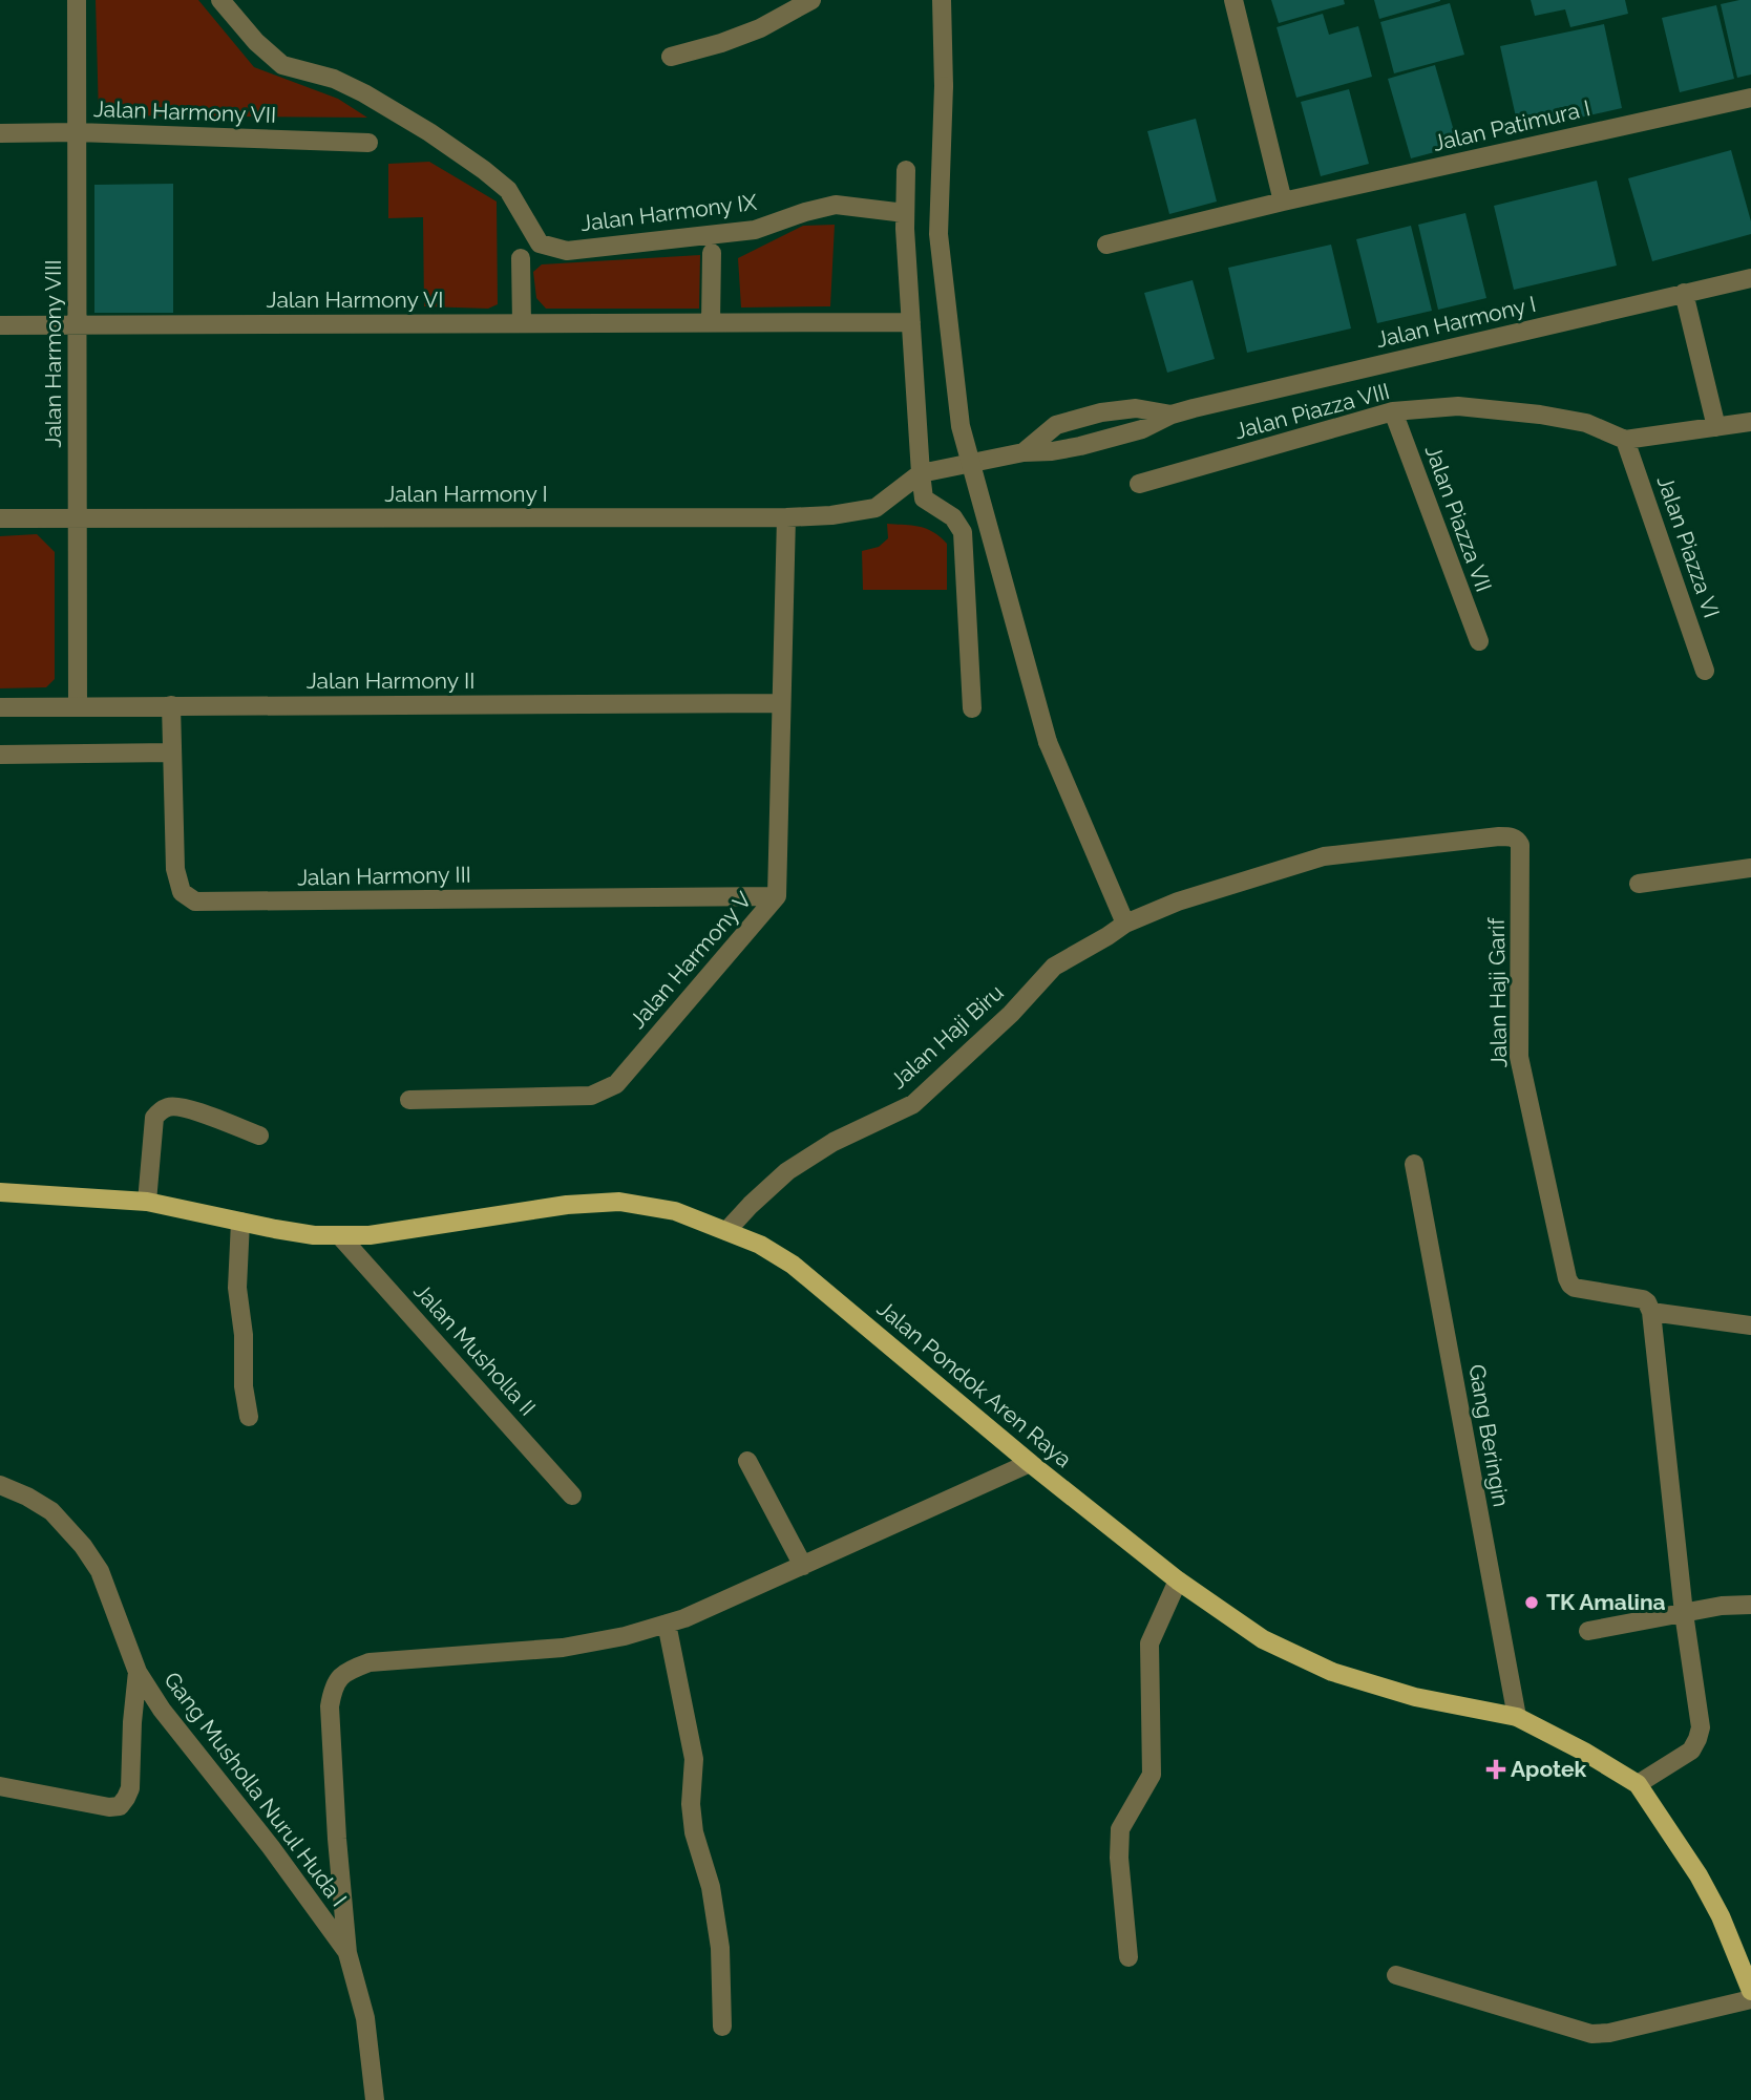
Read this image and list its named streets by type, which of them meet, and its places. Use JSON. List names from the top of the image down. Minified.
{"streets":{"main road":["Jalan Pondok Aren Raya"],"street":["Jalan Harmony VII","Jalan Patimura I","Jalan Harmony IX","Jalan Harmony VI","Jalan Harmony I","Jalan Harmony VIII","Jalan Piazza VIII","Jalan Piazza VII","Jalan Piazza VI","Jalan Harmony II","Jalan Harmony III","Jalan Harmony V","Jalan Haji Garif","Jalan Haji Biru","Jalan Musholla II","Gang Beringin","Gang Musholla Nurul Huda I"]},"crossings":[["Jalan Harmony VII","Jalan Harmony VIII"],["Jalan Harmony VI","Jalan Harmony VIII"],["Jalan Harmony I","Jalan Harmony VIII"],["Jalan Harmony I","Jalan Harmony V"],["Jalan Harmony VIII","Jalan Harmony II"],["Jalan Piazza VIII","Jalan Piazza VII"],["Jalan Piazza VIII","Jalan Piazza VI"],["Jalan Harmony II","Jalan Harmony III"],["Jalan Harmony II","Jalan Harmony V"],["Jalan Harmony III","Jalan Harmony V"],["Jalan Haji Garif","Jalan Haji Biru"],["Jalan Haji Biru","Jalan Pondok Aren Raya"],["Jalan Musholla II","Jalan Pondok Aren Raya"],["Jalan Pondok Aren Raya","Gang Beringin"]],"places":{"other":["TK Amalina"],"health":["Apotek"]}}
